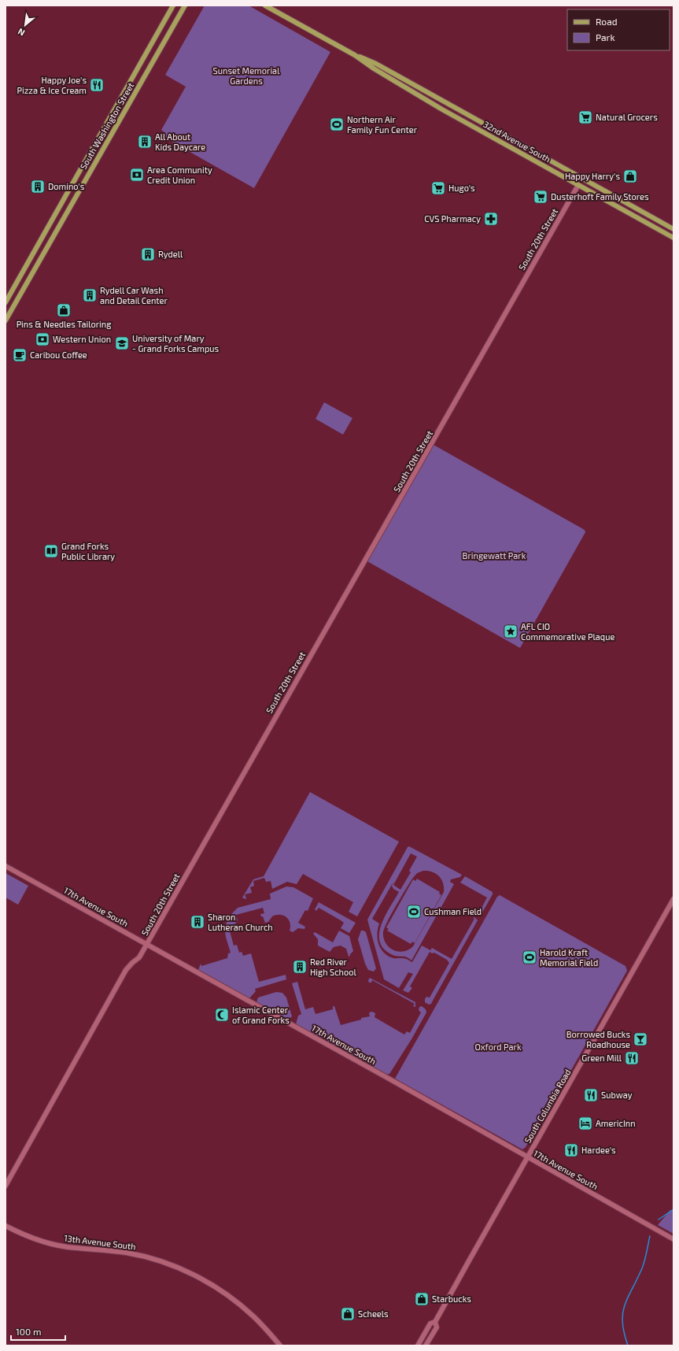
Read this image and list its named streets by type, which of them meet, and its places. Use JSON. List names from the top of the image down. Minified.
{"streets":{"main road":["South Washington Street","32nd Avenue South"],"street":["South 20th Street","17th Avenue South","South Columbia Road","13th Avenue South"]},"crossings":[["32nd Avenue South","South 20th Street"],["South 20th Street","17th Avenue South"],["17th Avenue South","South Columbia Road"]],"parks":["Sunset Memorial Gardens","Bringewatt Park","Oxford Park"],"places":{"restaurant":["Happy Joe's Pizza & Ice Cream","Green Mill","Subway","Hardee's"],"supermarket":["Natural Grocers","Hugo's","Dusterhoft Family Stores"],"sports":["Northern Air Family Fun Center","Cushman Field","Harold Kraft Memorial Field"],"building":["All About Kids Daycare","Domino's","Rydell","Rydell Car Wash and Detail Center","Sharon Lutheran Church","Red River High School"],"bank":["Area Community Credit Union","Western Union"],"shop":["Happy Harry's","Pins & Needles Tailoring","Starbucks","Scheels"],"pharmacy":["CVS Pharmacy"],"school or university":["University of Mary - Grand Forks Campus"],"cafe":["Caribou Coffee"],"library":["Grand Forks Public Library"],"place":["AFL CIO Commemorative Plaque"],"mosque":["Islamic Center of Grand Forks"],"bar":["Borrowed Bucks Roadhouse"],"hotel":["AmericInn"]},"legend":["Road","Park"],"scale_bar":"100 m","north":"bottom left"}
